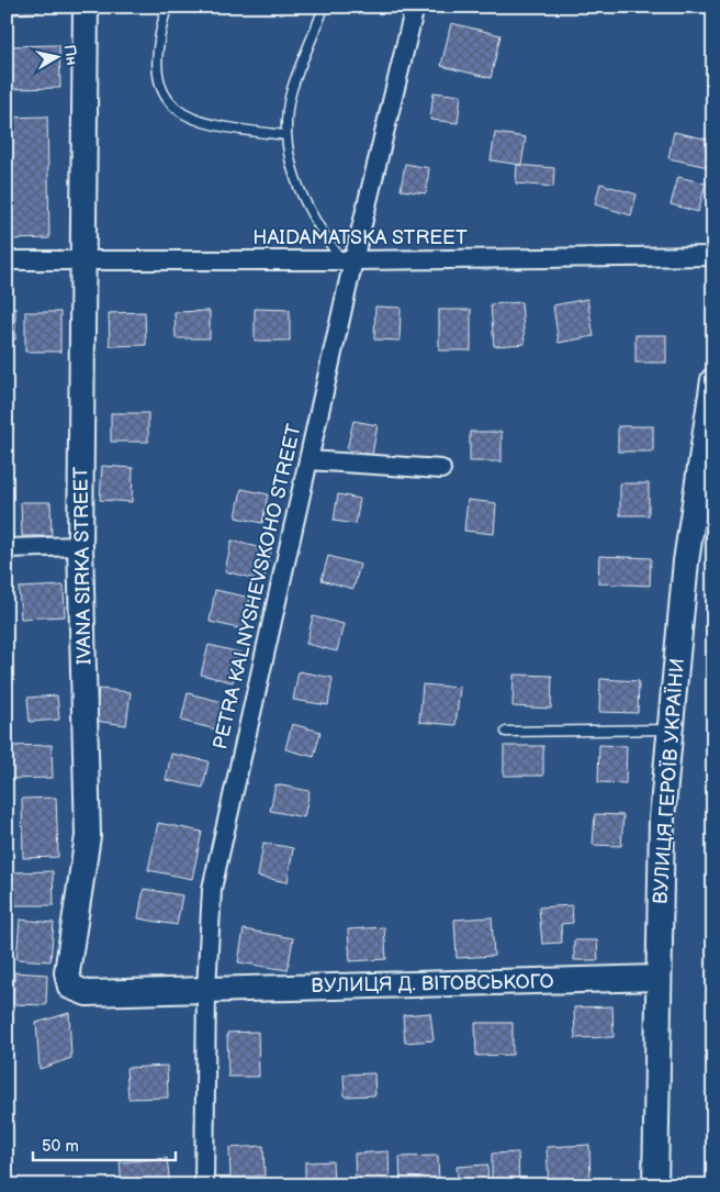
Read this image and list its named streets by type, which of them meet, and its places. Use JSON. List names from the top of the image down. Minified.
{"streets":{"street":["HAIDAMATSKA STREET","IVANA SIRKA STREET","PETRA KALNYSHEVSKOHO STREET","ВУЛИЦЯ ГЕРОЇВ УКРАЇНИ","ВУЛИЦЯ Д. ВІТОВСЬКОГО"]},"crossings":[["HAIDAMATSKA STREET","IVANA SIRKA STREET"],["HAIDAMATSKA STREET","PETRA KALNYSHEVSKOHO STREET"],["IVANA SIRKA STREET","PETRA KALNYSHEVSKOHO STREET"],["IVANA SIRKA STREET","ВУЛИЦЯ Д. ВІТОВСЬКОГО"],["PETRA KALNYSHEVSKOHO STREET","ВУЛИЦЯ Д. ВІТОВСЬКОГО"],["ВУЛИЦЯ ГЕРОЇВ УКРАЇНИ","ВУЛИЦЯ Д. ВІТОВСЬКОГО"]],"scale_bar":"50 m","north":"right"}
